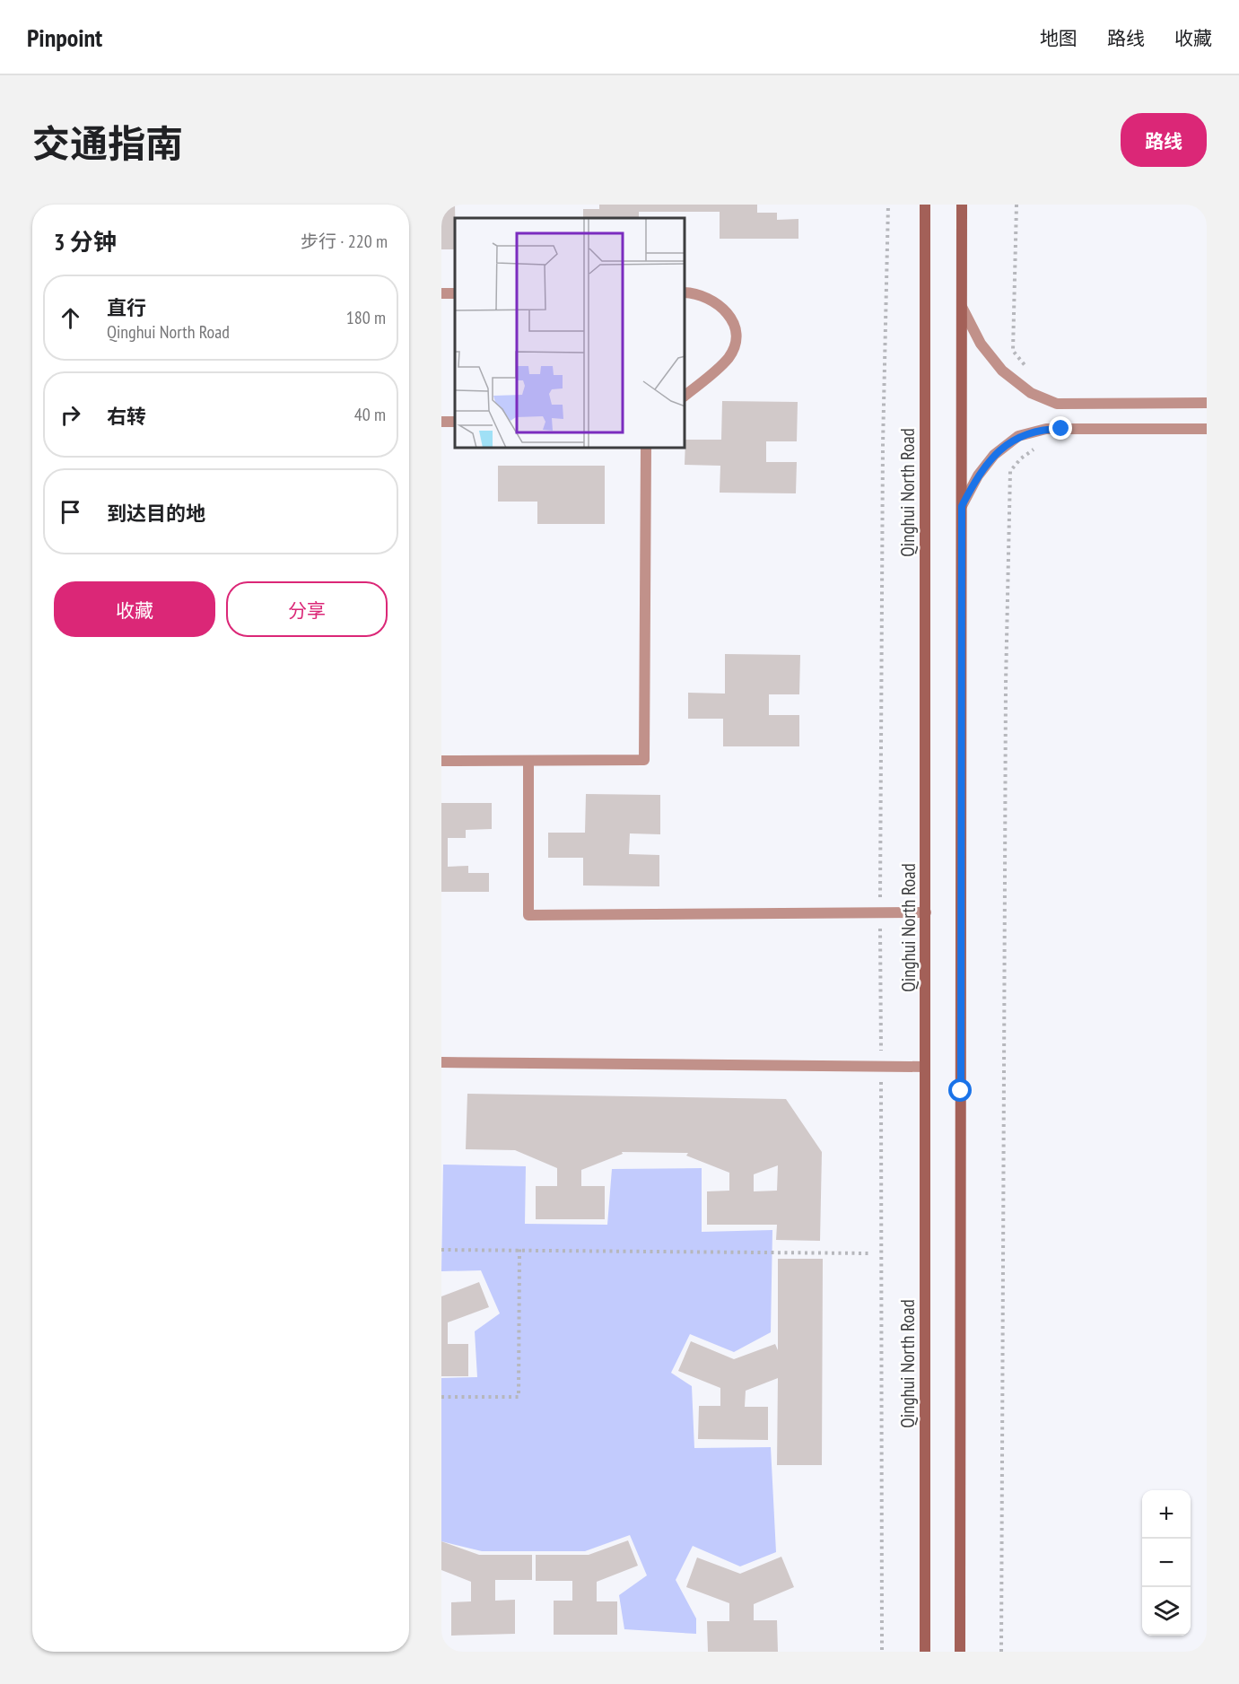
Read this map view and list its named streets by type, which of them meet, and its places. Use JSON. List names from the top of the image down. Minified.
{"streets":{"main road":["Qinghui North Road"]},"page":{"header":"Pinpoint","nav":["地图","路线","收藏"],"title":"交通指南","buttons":["路线",["收藏","分享"]],"heading":["3 分钟","步行 · 220 m"],"list":[["直行","Qinghui North Road","180 m"],["右转","40 m"],"到达目的地"],"map_buttons":["+","−"]}}
